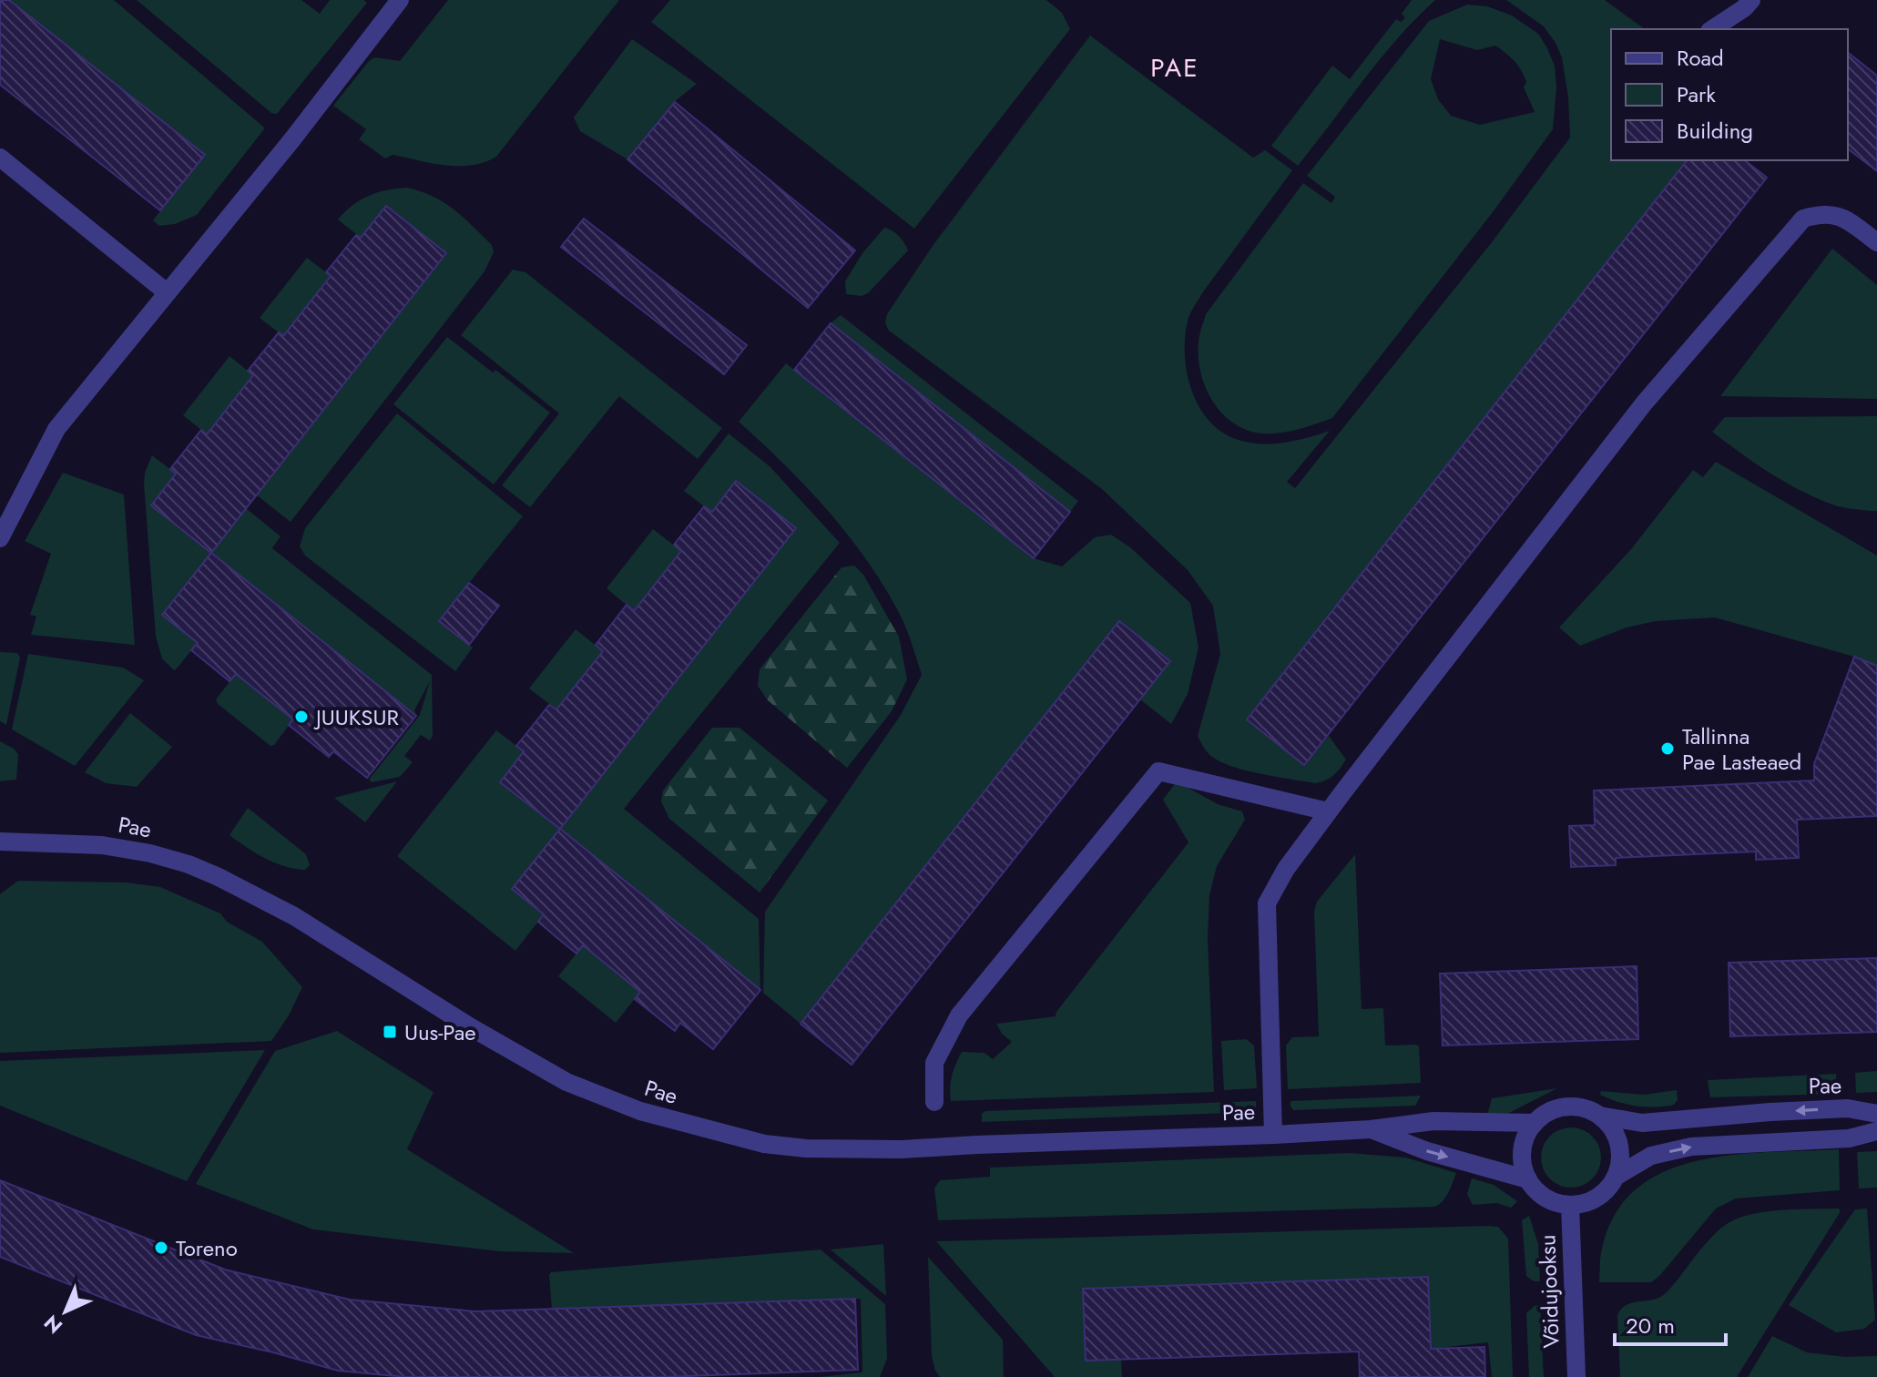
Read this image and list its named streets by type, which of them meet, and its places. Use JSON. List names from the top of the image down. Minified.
{"streets":{"street":["Pae","Võidujooksu"]},"crossings":[["Pae","Võidujooksu"]],"districts":["PAE"],"places":{"other":["JUUKSUR","Tallinna Pae Lasteaed","Toreno"],"transit":["Uus-Pae"]},"legend":["Road","Park","Building"],"scale_bar":"20 m","north":"bottom left"}
